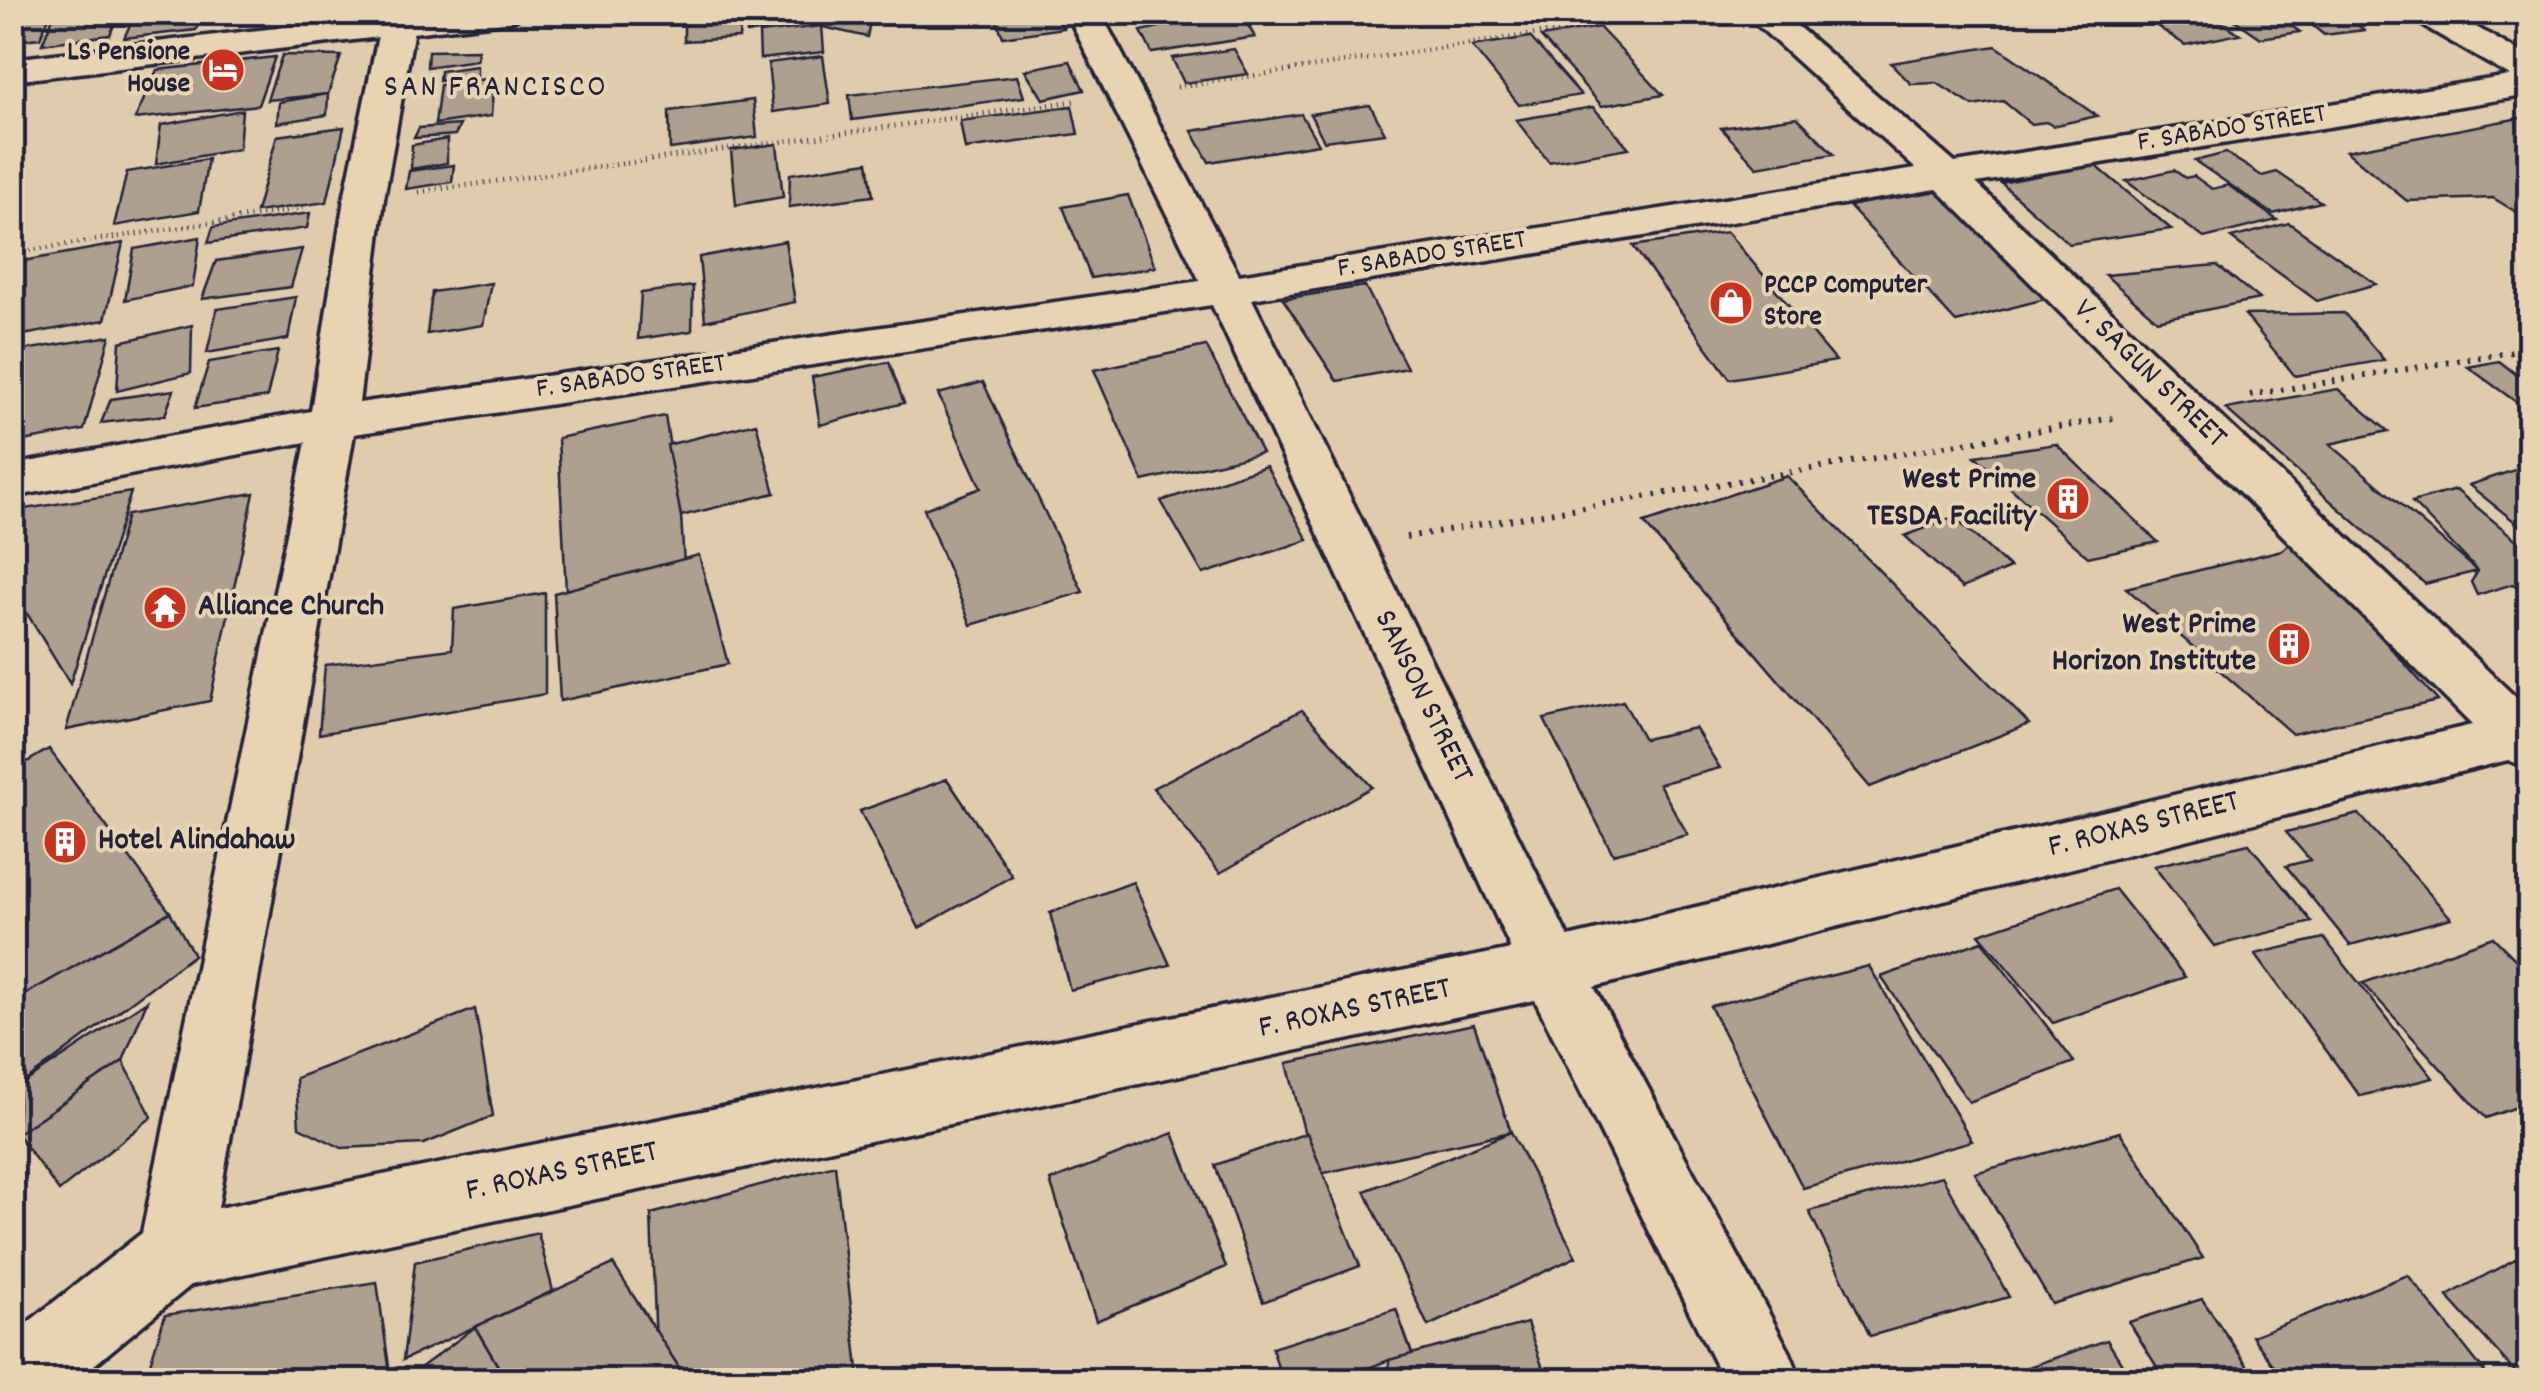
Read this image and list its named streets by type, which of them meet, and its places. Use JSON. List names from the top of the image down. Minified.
{"streets":{"street":["F. SABADO STREET","V. SAGUN STREET","SANSON STREET","F. ROXAS STREET"]},"crossings":[["F. SABADO STREET","V. SAGUN STREET"],["F. SABADO STREET","SANSON STREET"],["V. SAGUN STREET","F. ROXAS STREET"],["SANSON STREET","F. ROXAS STREET"]],"districts":["SAN FRANCISCO"],"places":{"hotel":["LS Pensione House"],"shop":["PCCP Computer Store"],"building":["West Prime TESDA Facility","West Prime Horizon Institute","Hotel Alindahaw"],"temple":["Alliance Church"]}}
